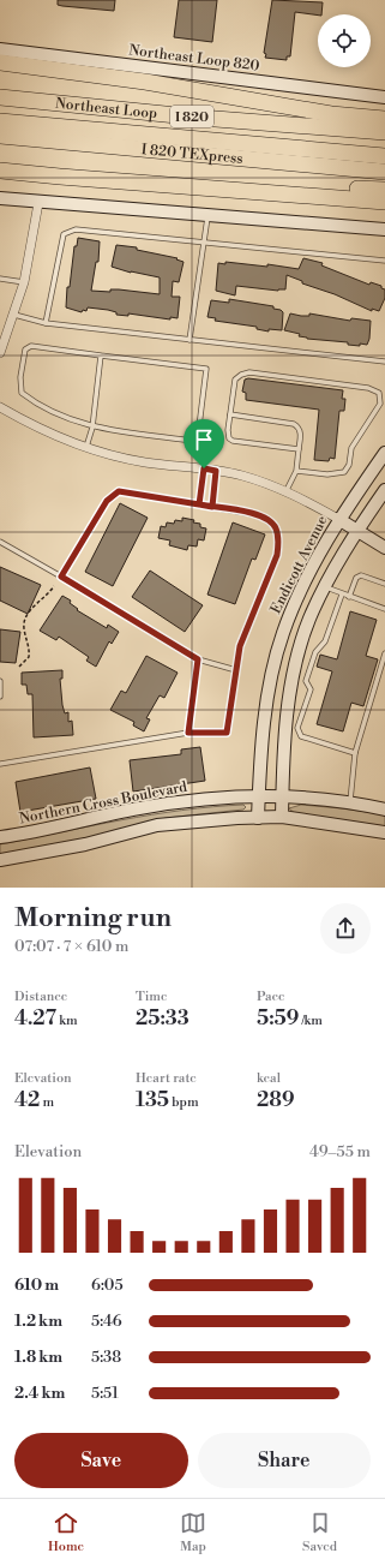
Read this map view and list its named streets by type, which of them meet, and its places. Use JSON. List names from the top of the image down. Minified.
{"streets":{"highway":["Northeast Loop","I 820","I 820 TEXpress"],"street":["Northeast Loop 820","Endicott Avenue","Northern Cross Boulevard"]},"crossings":[["Endicott Avenue","Northern Cross Boulevard"]],"page":{"heading":["Morning run","07:07 · 7 × 610 m"],"stats":[["Distance","4.27 km"],["Time","25:33"],["Pace","5:59 /km"],["Elevation","42 m"],["Heart rate","135 bpm"],["kcal","289"]],"chart":["Elevation","49–55 m"],"list":[{"name":"610 m","note":"6:05"},{"name":"1.2 km","note":"5:46"},{"name":"1.8 km","note":"5:38"},{"name":"2.4 km","note":"5:51"}],"buttons":["Save","Share"],"tabs":["Home","Map","Saved"]}}
